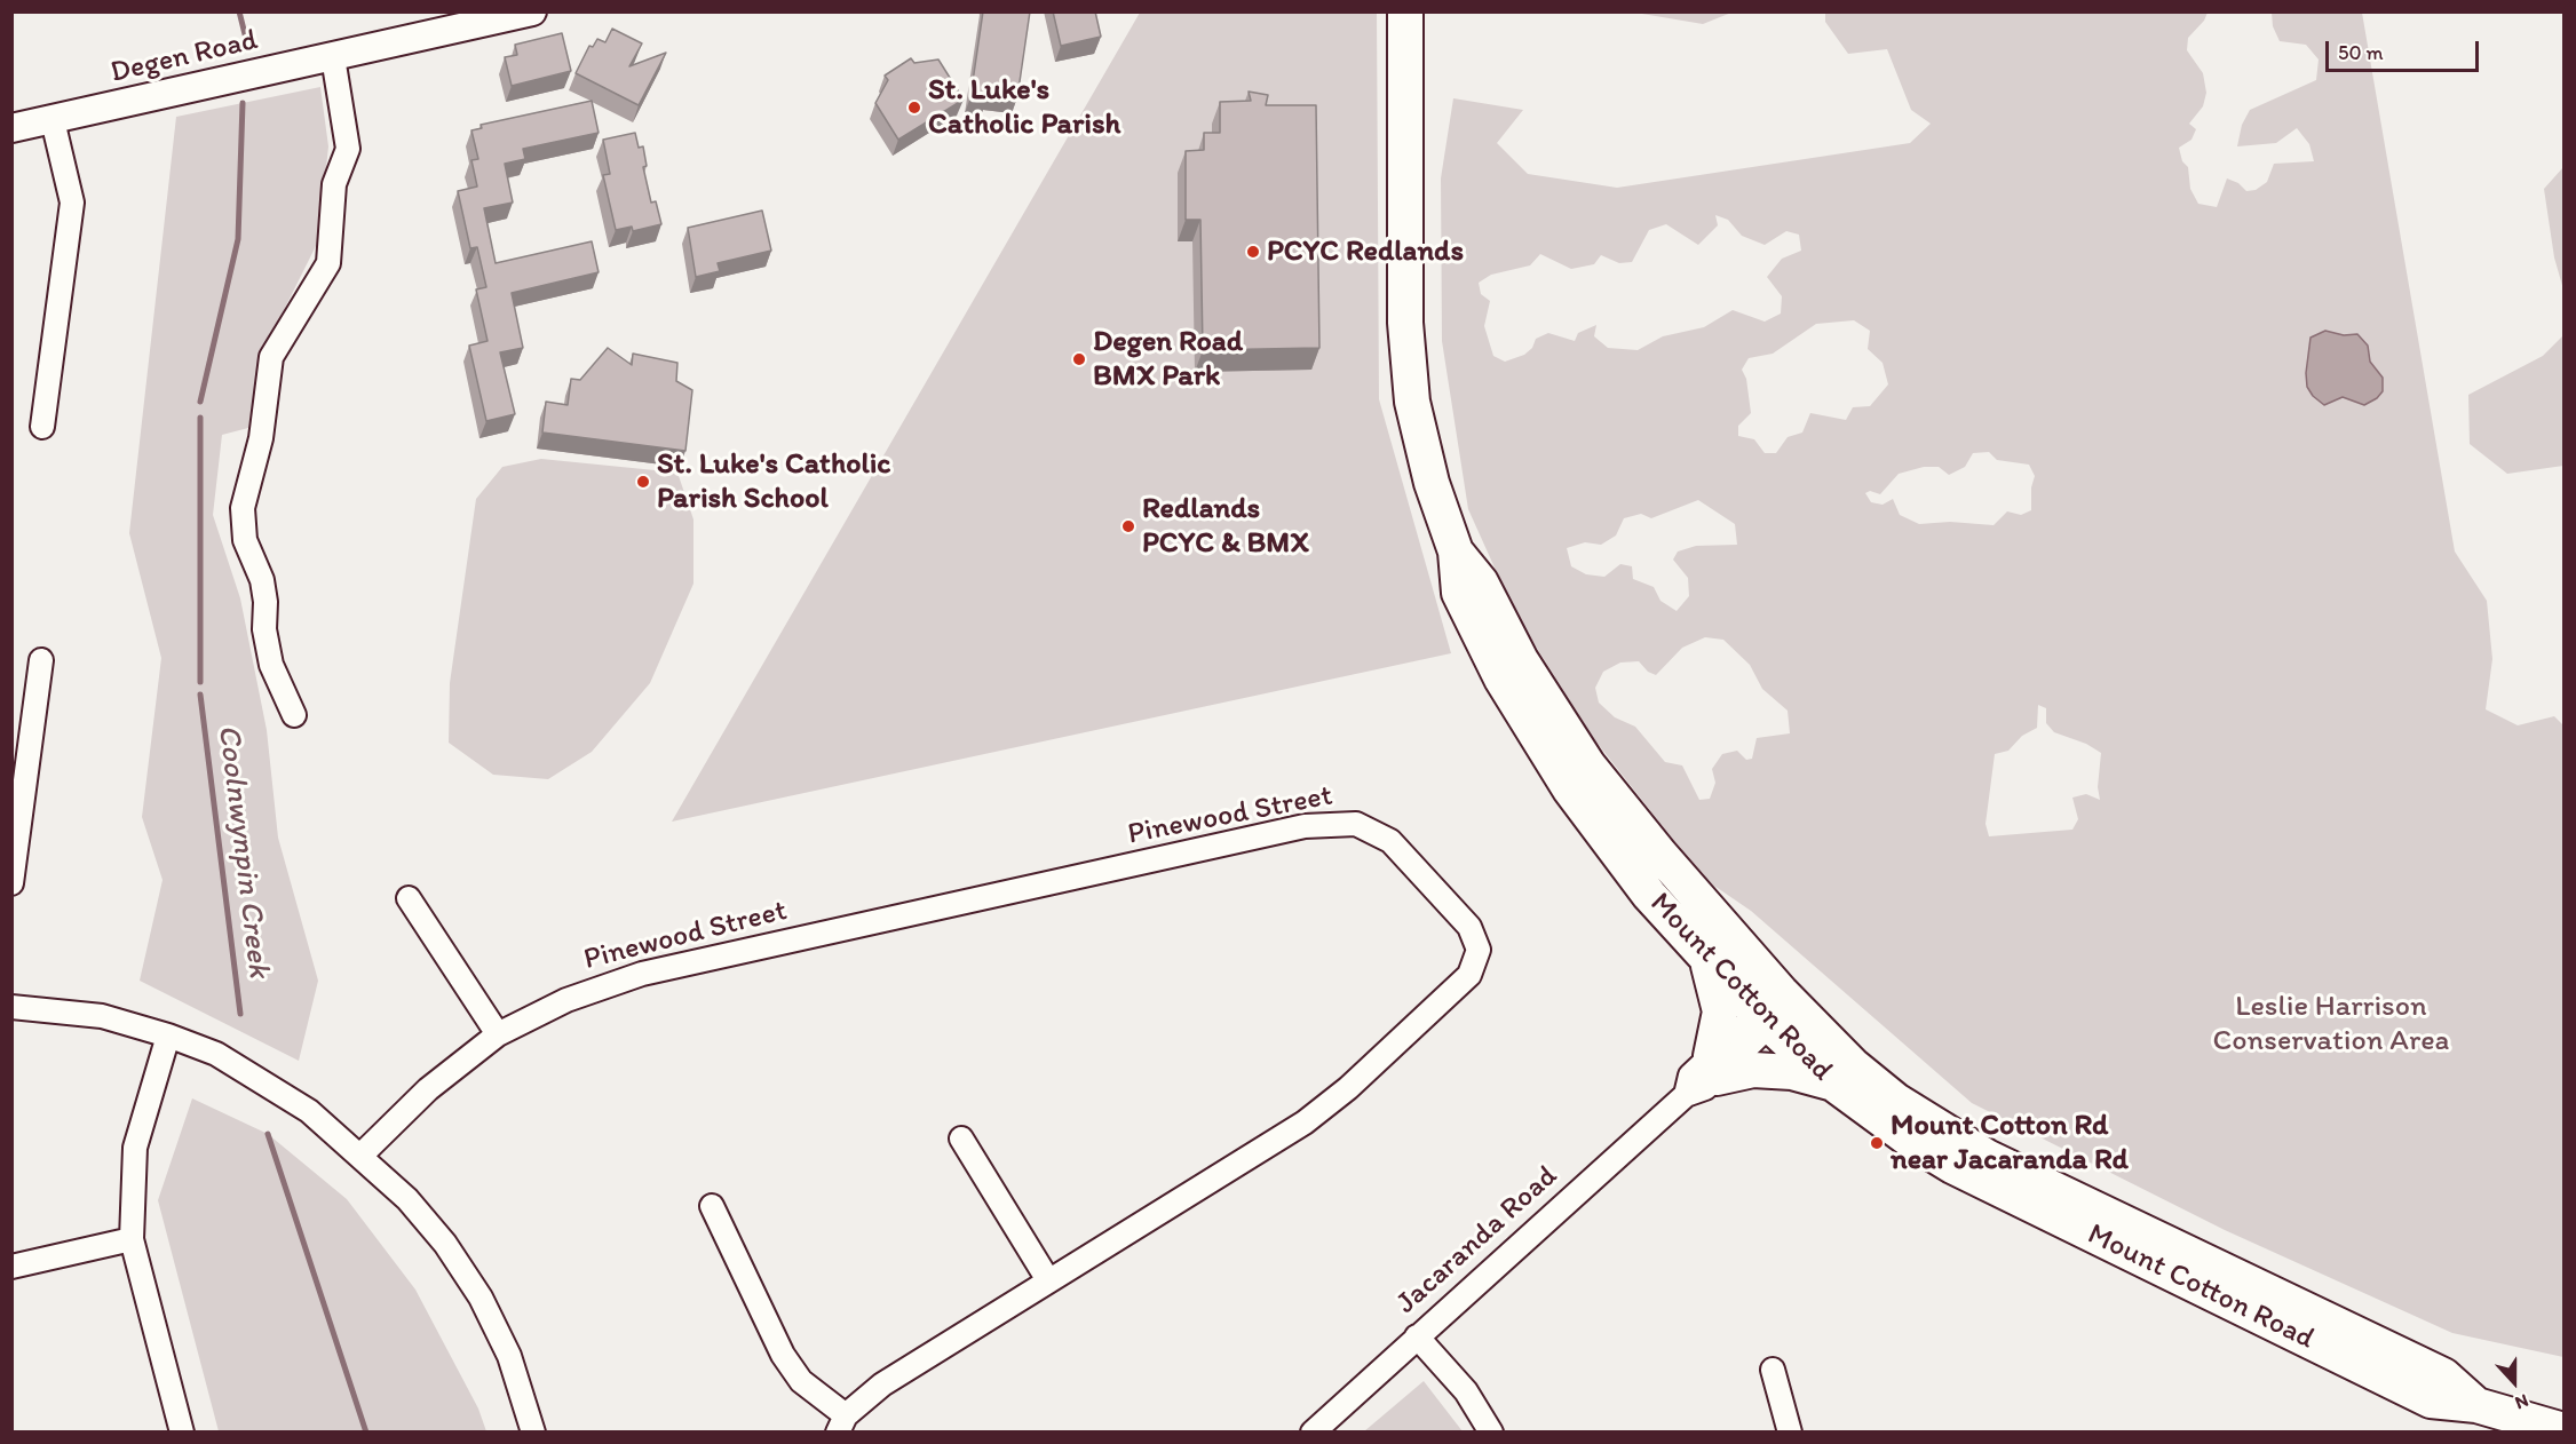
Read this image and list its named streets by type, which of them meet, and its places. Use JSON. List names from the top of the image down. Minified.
{"streets":{"main road":["Mount Cotton Road"],"street":["Degen Road","Pinewood Street","Jacaranda Road"]},"crossings":[["Mount Cotton Road","Jacaranda Road"]],"water":["Coolnwynpin Creek"],"parks":["Leslie Harrison Conservation Area"],"places":["St. Luke's Catholic Parish","PCYC Redlands","Degen Road BMX Park","St. Luke's Catholic Parish School","Redlands PCYC & BMX","Mount Cotton Rd near Jacaranda Rd"],"scale_bar":"50 m","north":"bottom"}
